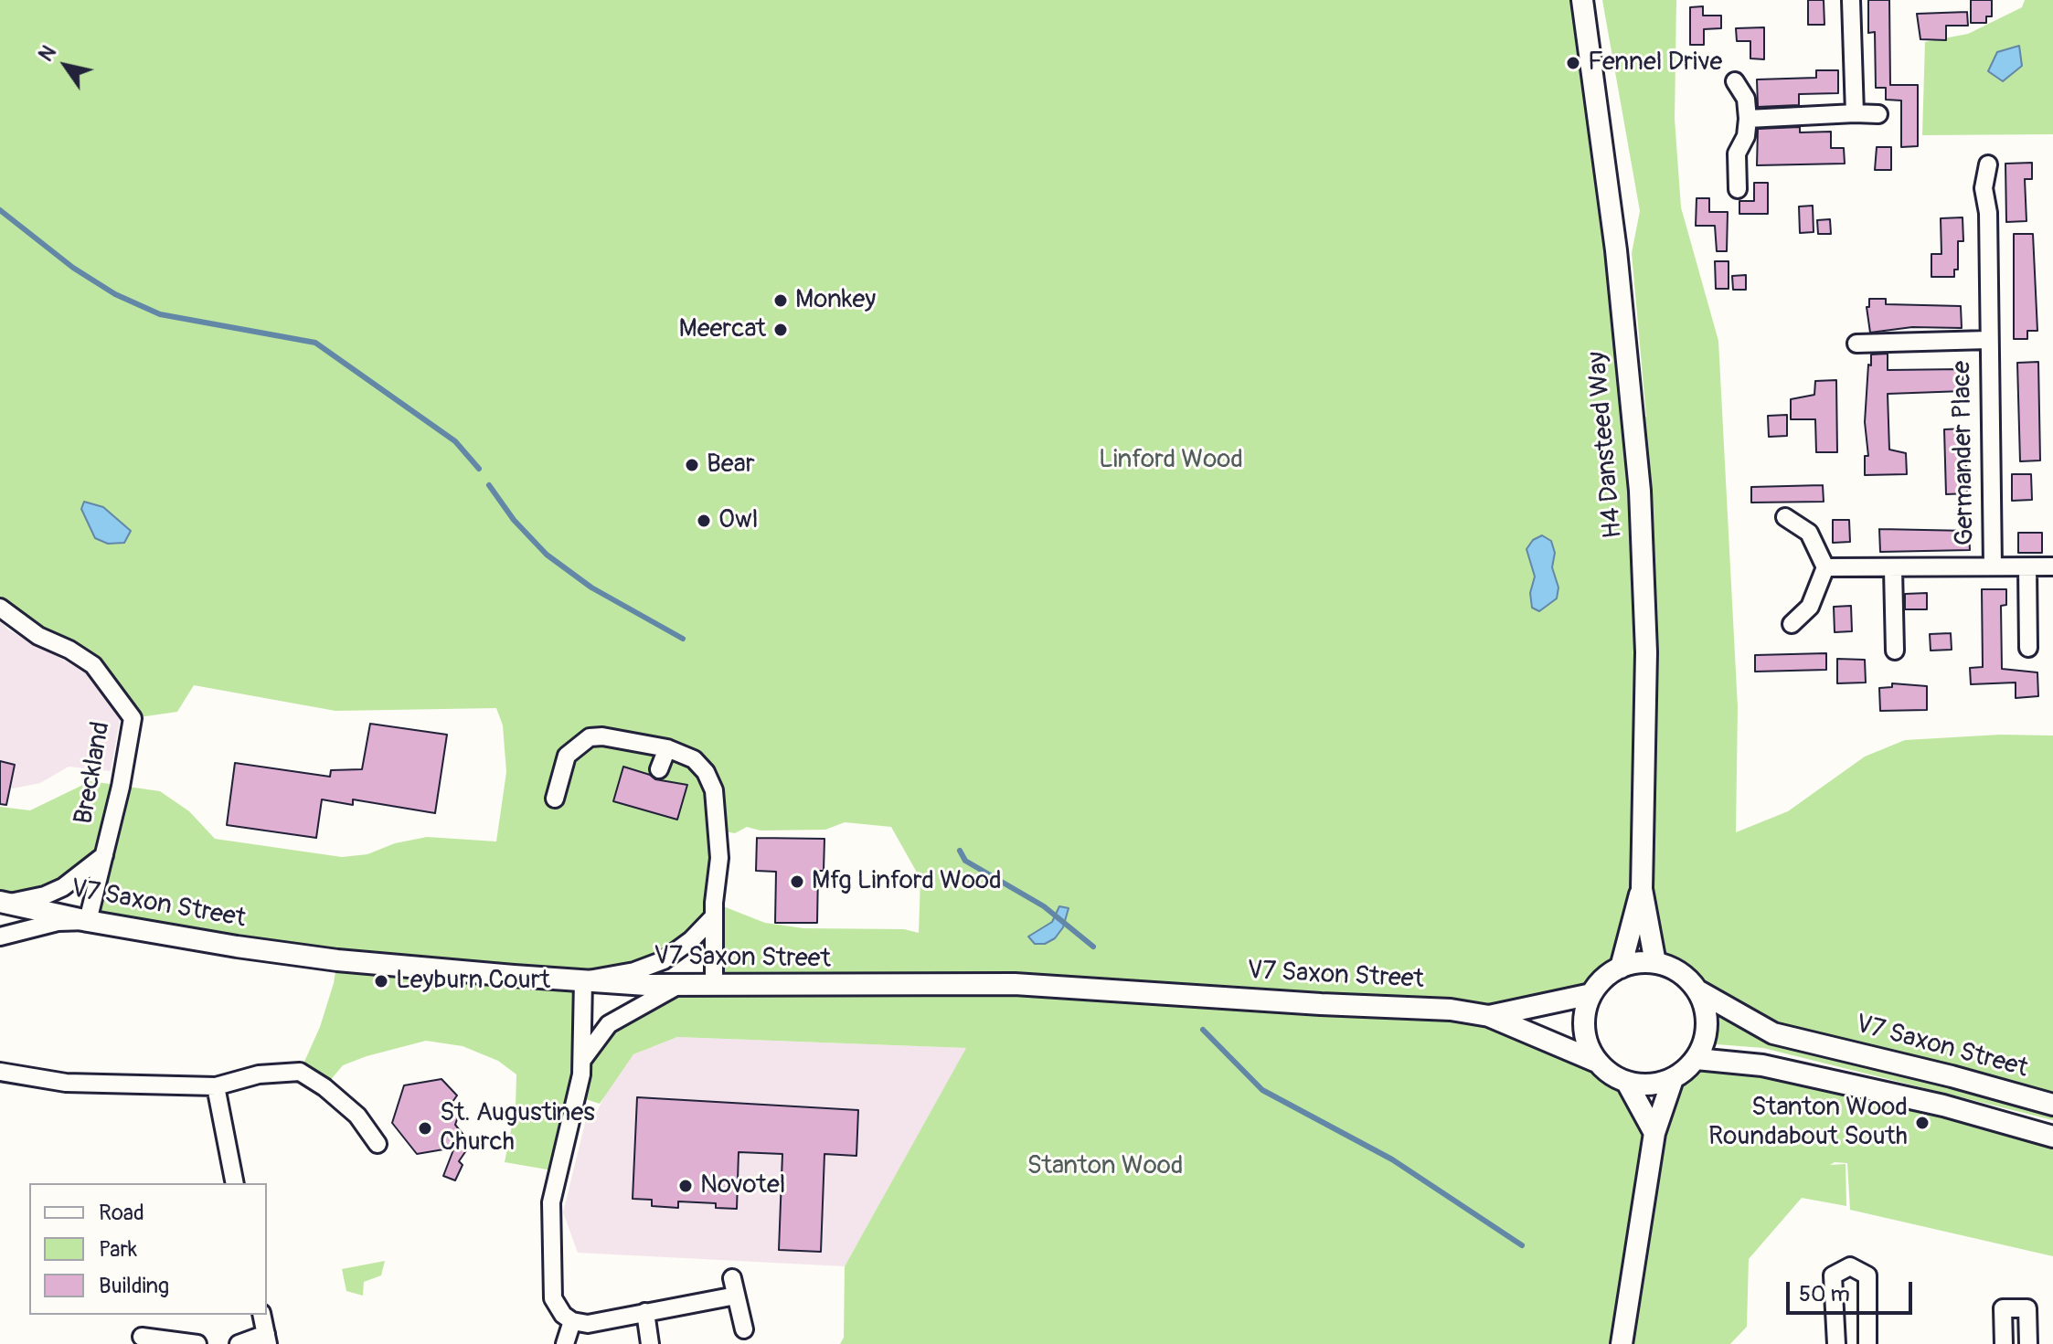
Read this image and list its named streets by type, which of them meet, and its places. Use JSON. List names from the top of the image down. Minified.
{"streets":{"street":["H4 Dansteed Way","Germander Place","Breckland","V7 Saxon Street"]},"crossings":[["H4 Dansteed Way","V7 Saxon Street"],["Breckland","V7 Saxon Street"]],"parks":["Linford Wood","Stanton Wood"],"places":["Fennel Drive","Monkey","Meercat","Bear","Owl","Mfg Linford Wood","Leyburn Court","Stanton Wood Roundabout South","St. Augustines Church","Novotel"],"legend":["Road","Park","Building"],"scale_bar":"50 m","north":"top left"}
